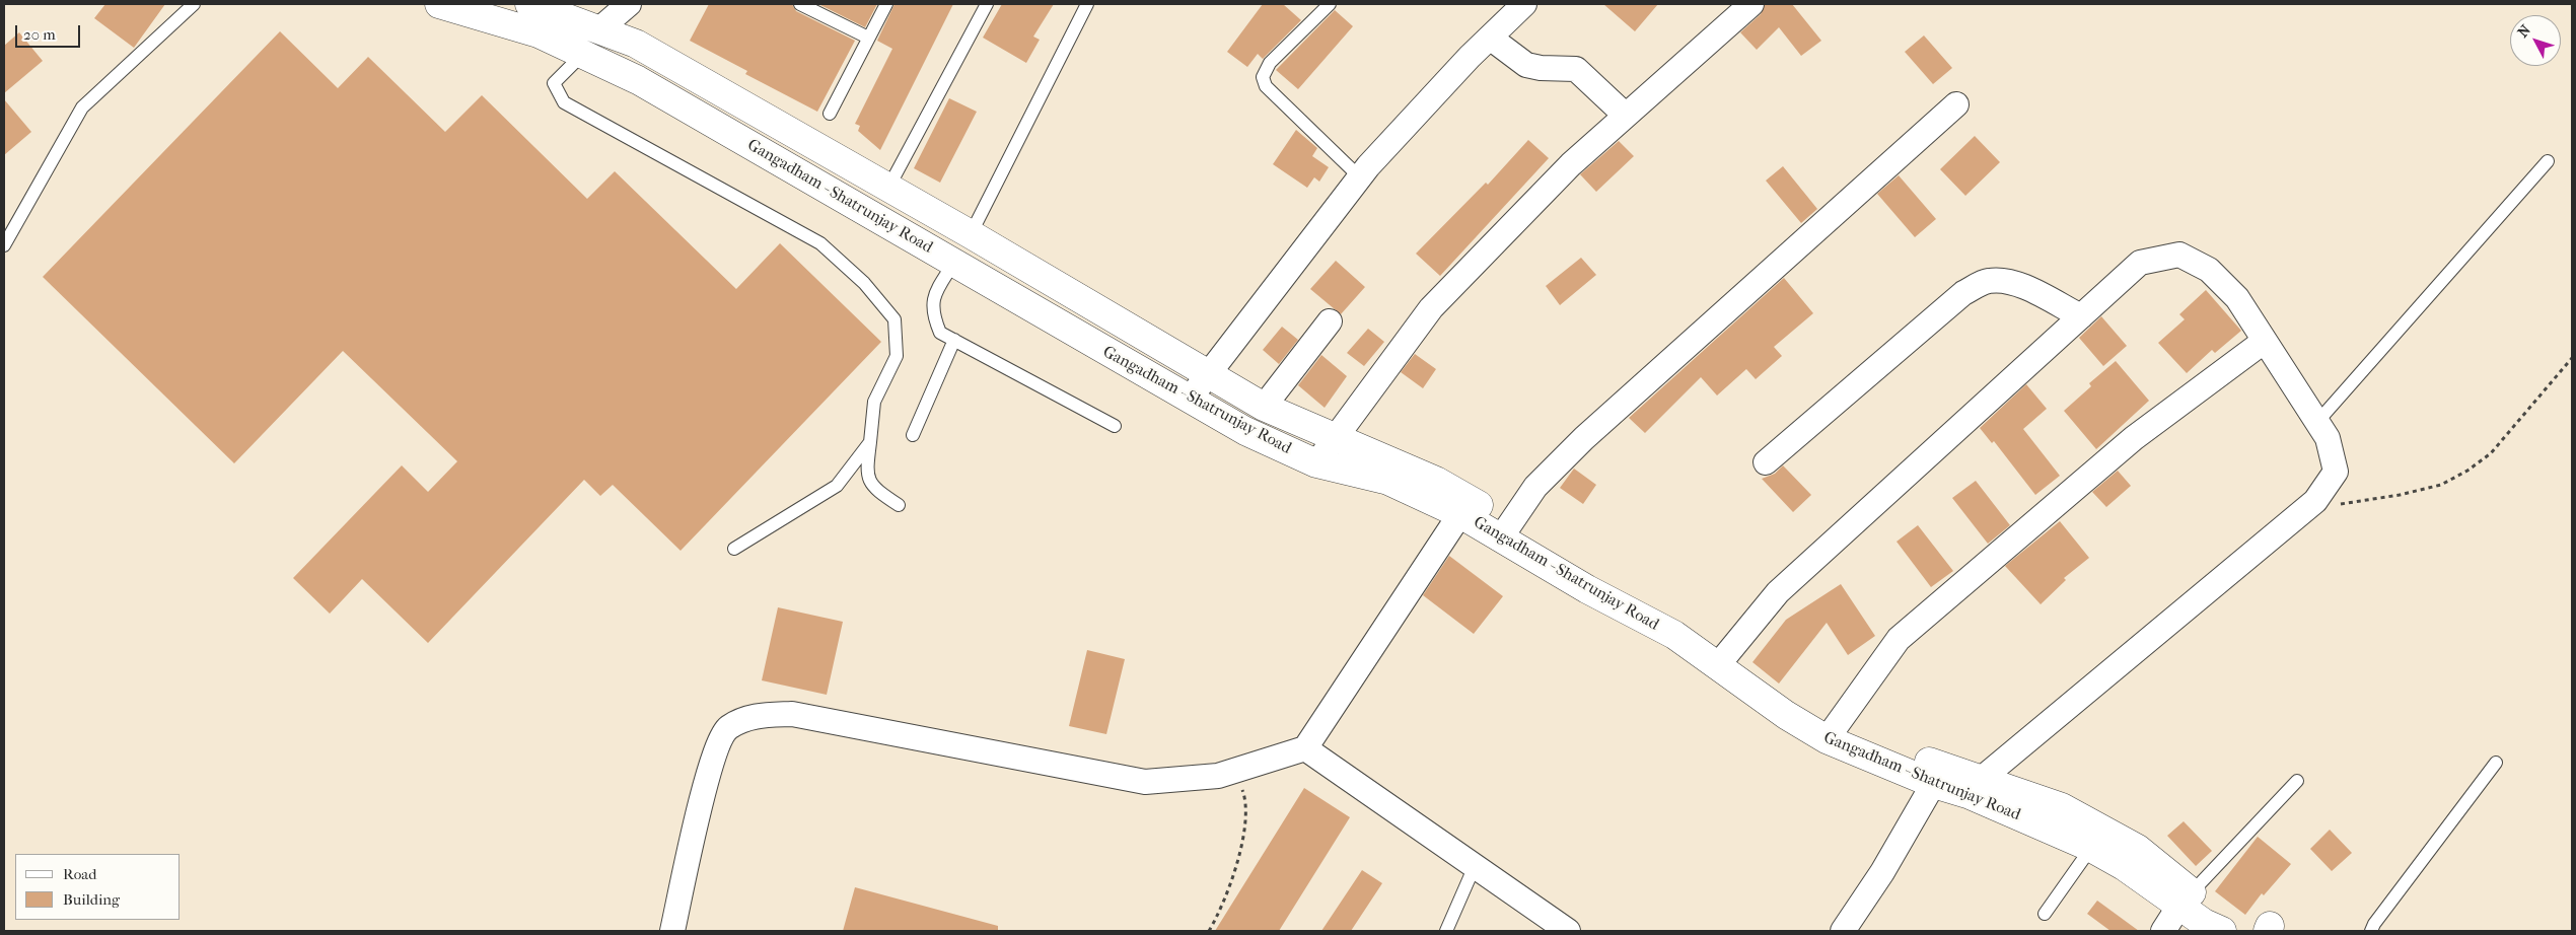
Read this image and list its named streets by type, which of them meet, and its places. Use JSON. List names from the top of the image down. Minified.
{"streets":{"main road":["Gangadham - Shatrunjay Road"]},"legend":["Road","Building"],"scale_bar":"20 m","north":"top left"}
